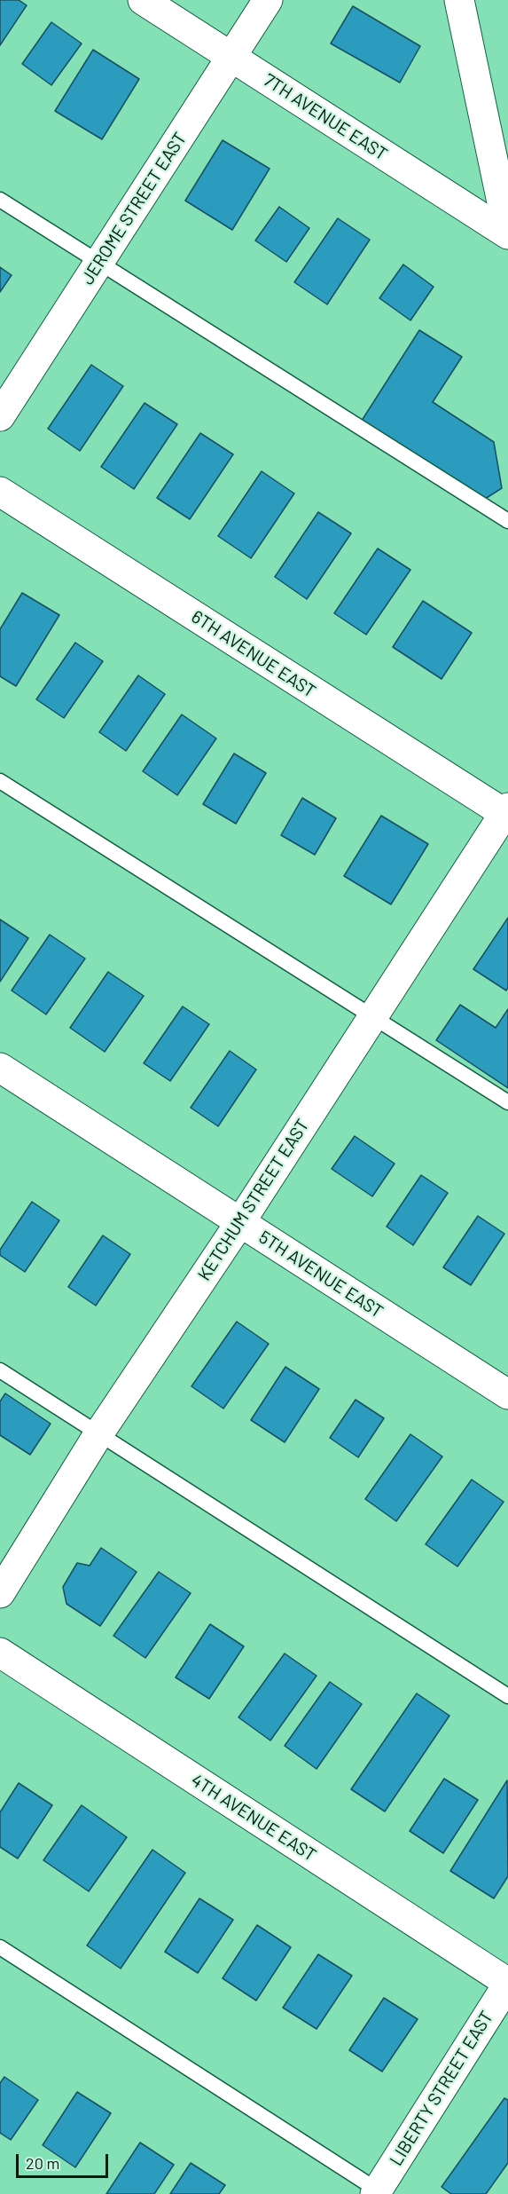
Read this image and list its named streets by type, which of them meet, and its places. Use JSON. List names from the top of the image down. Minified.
{"streets":{"street":["7TH AVENUE EAST","JEROME STREET EAST","6TH AVENUE EAST","KETCHUM STREET EAST","5TH AVENUE EAST","4TH AVENUE EAST","LIBERTY STREET EAST"]},"crossings":[["7TH AVENUE EAST","JEROME STREET EAST"],["6TH AVENUE EAST","KETCHUM STREET EAST"],["KETCHUM STREET EAST","5TH AVENUE EAST"],["4TH AVENUE EAST","LIBERTY STREET EAST"]],"scale_bar":"20 m"}
